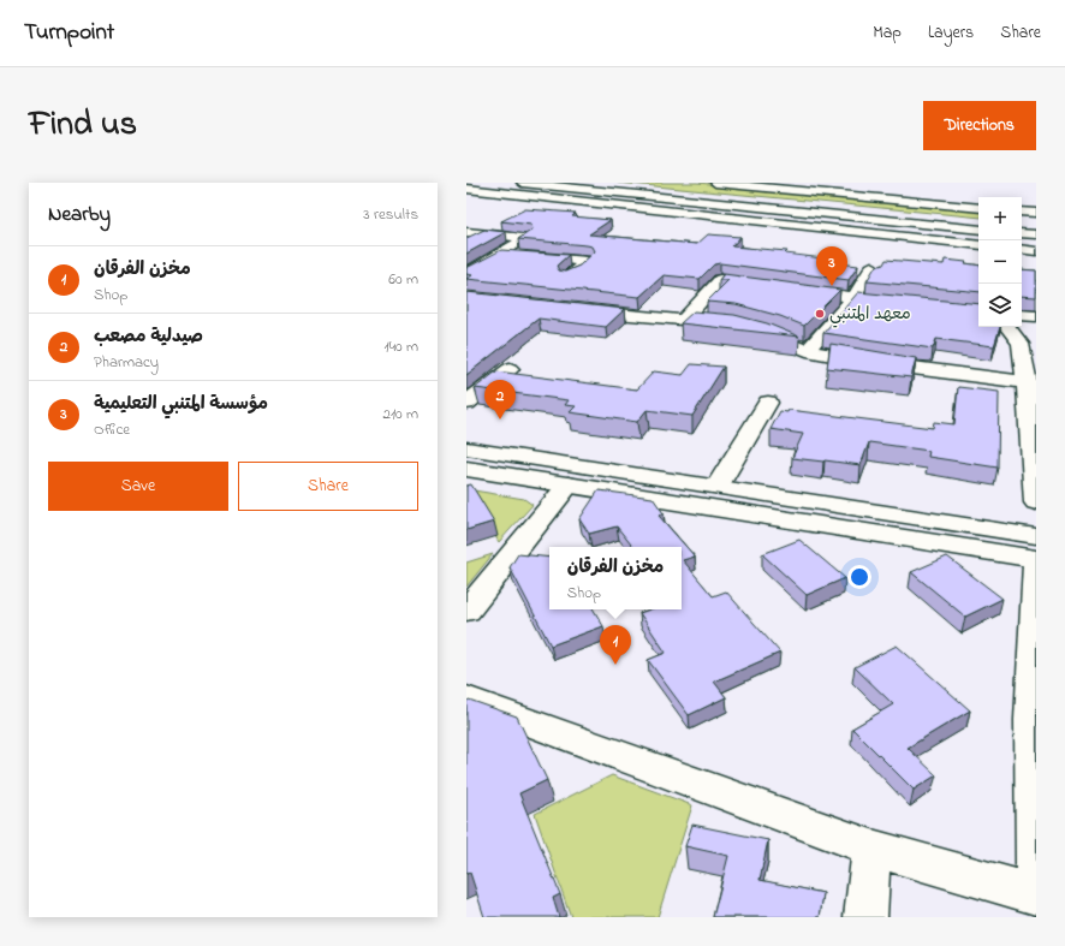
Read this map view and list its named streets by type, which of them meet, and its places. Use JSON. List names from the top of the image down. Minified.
{"places":["معهد المتنبي"],"page":{"header":"Turnpoint","nav":["Map","Layers","Share"],"title":"Find us","buttons":["Directions",["Save","Share"]],"heading":["Nearby","3 results"],"map_buttons":["+","−"],"list":[{"mark":"1","name":"مخزن الفرقان","note":"Shop","value":"60 m"},{"mark":"2","name":"صيدلية مصعب","note":"Pharmacy","value":"140 m"},{"mark":"3","name":"مؤسسة المتنبي التعليمية","note":"Office","value":"210 m"}],"pins":["3","2","1"],"popup":["مخزن الفرقان","Shop"]}}
